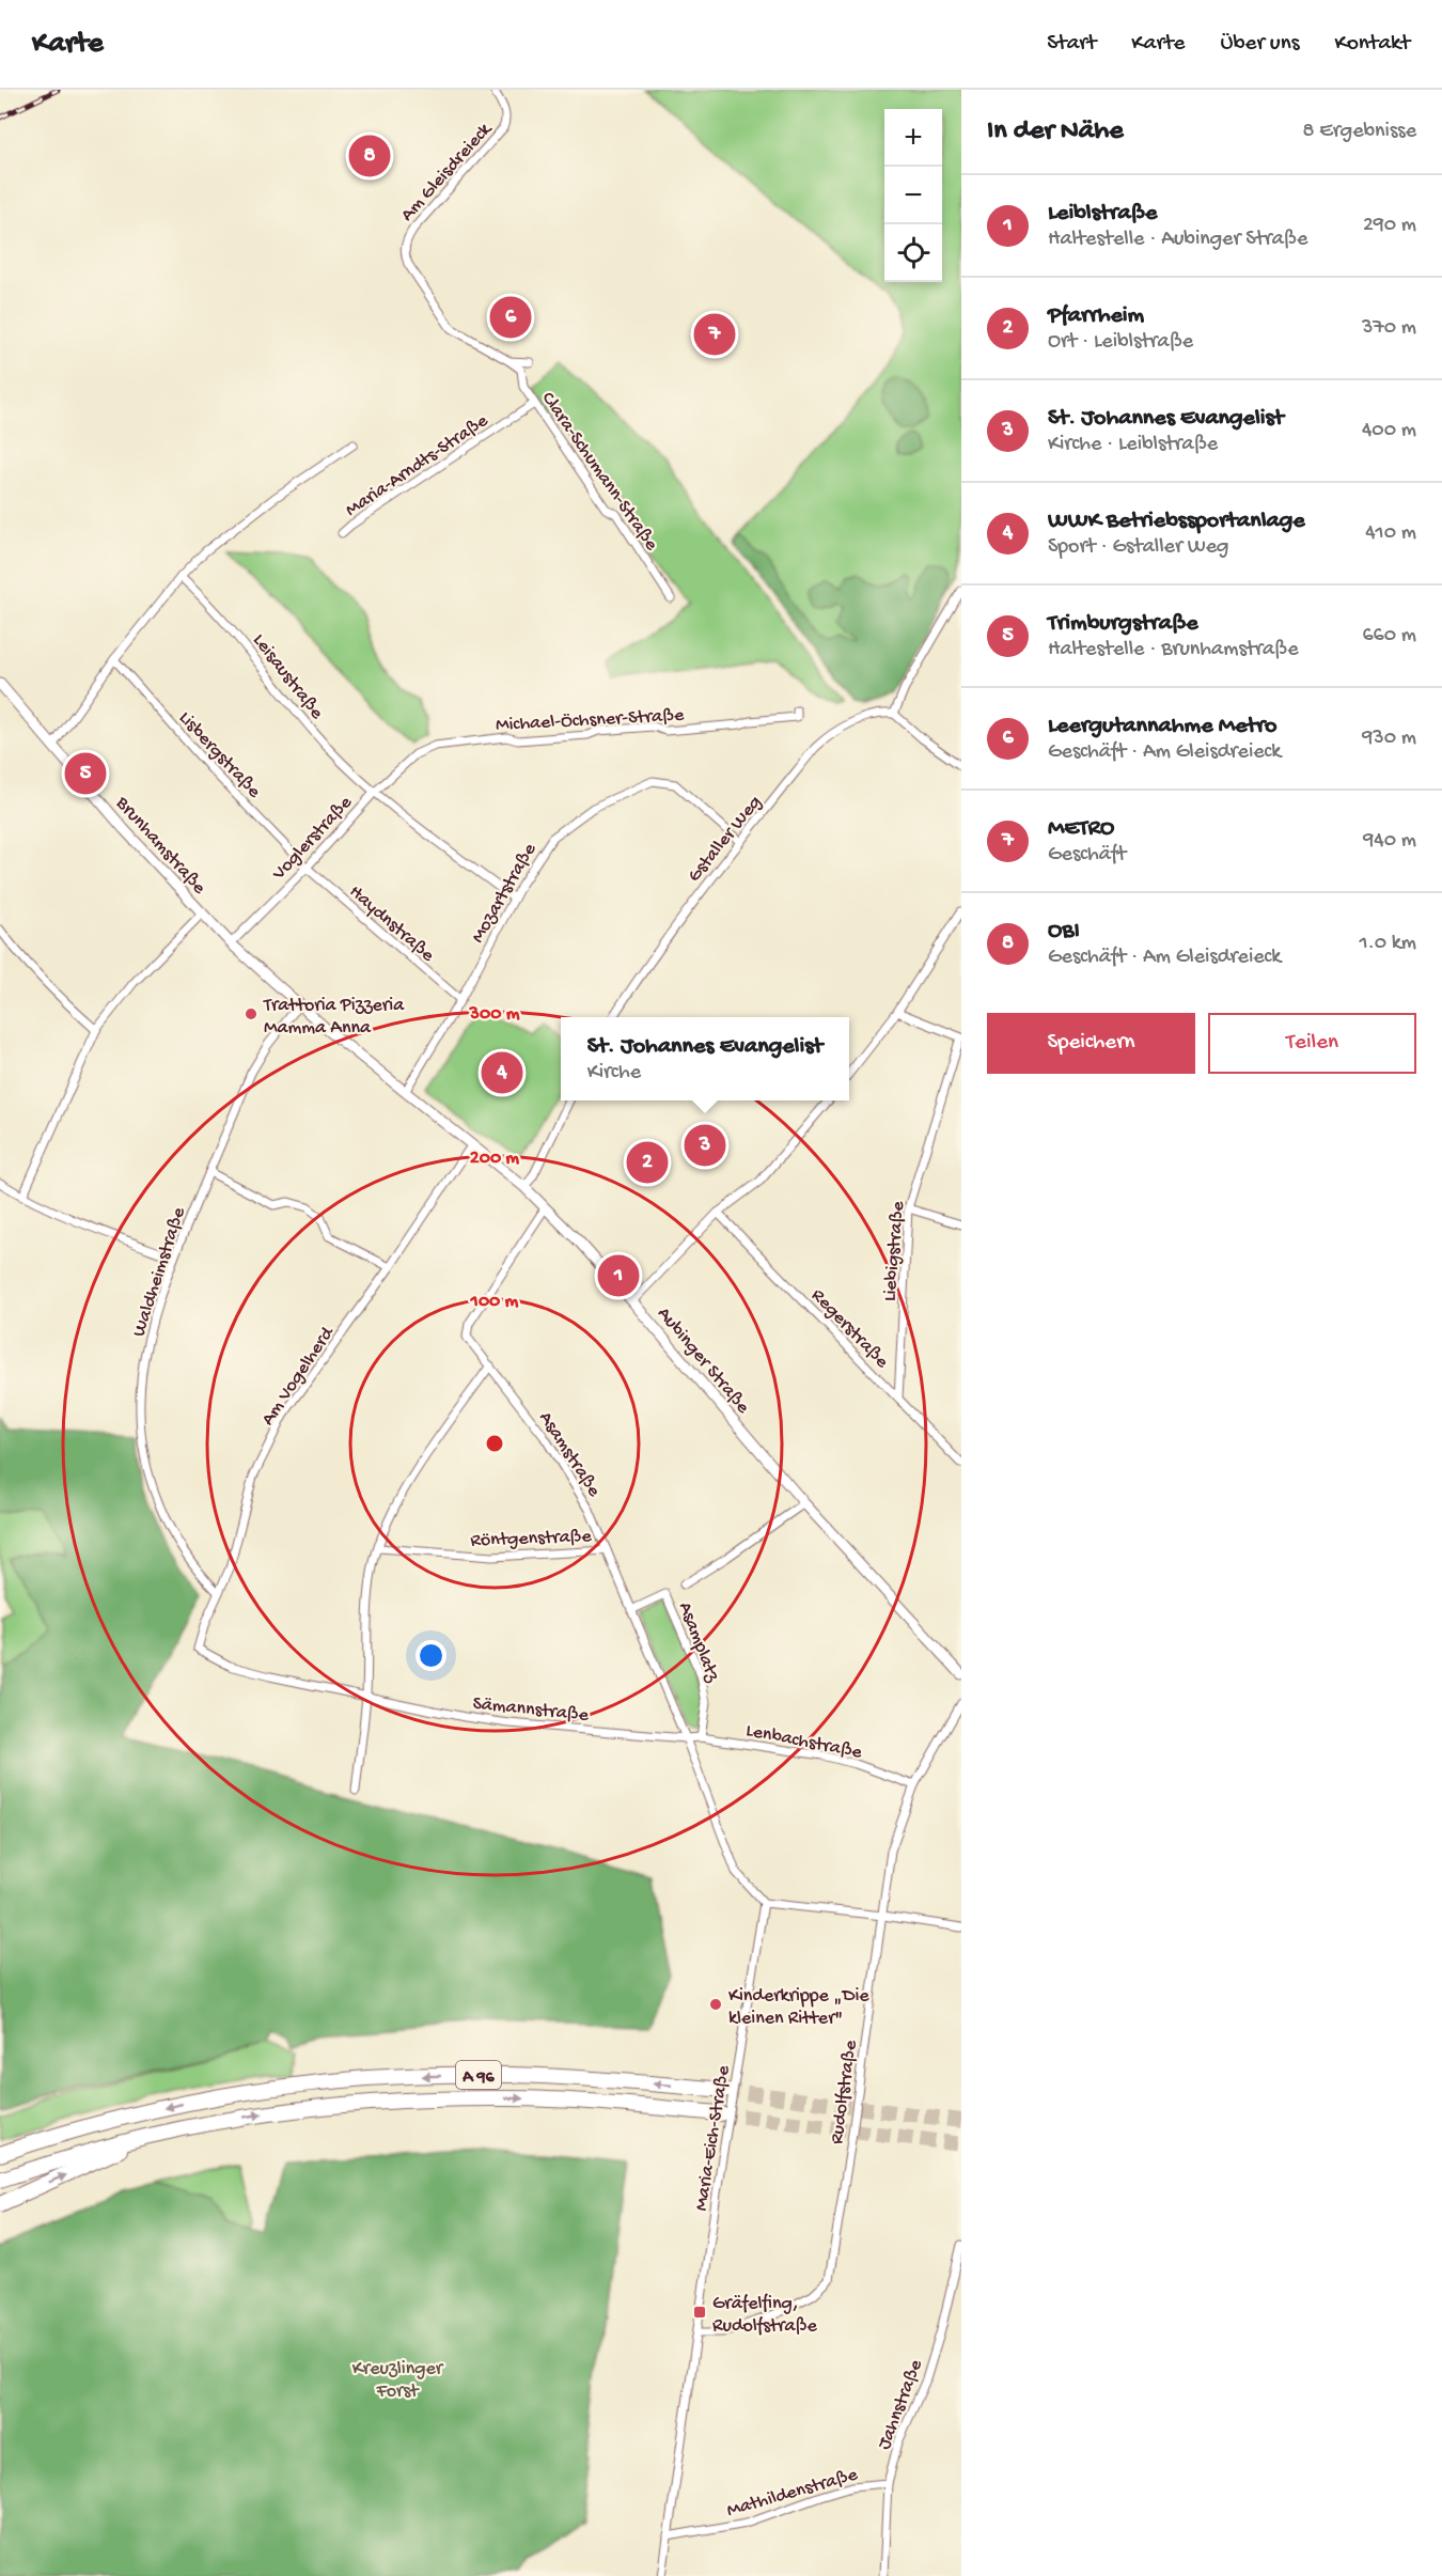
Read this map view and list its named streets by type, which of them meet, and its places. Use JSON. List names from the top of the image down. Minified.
{"streets":{"highway":["A 96"],"street":["Am Gleisdreieck","Maria-Arndts-Straße","Clara-Schumann-Straße","Leisaustraße","Michael-Öchsner-Straße","Lisbergstraße","Voglerstraße","Gstaller Weg","Brunhamstraße","Mozartstraße","Haydnstraße","Liebigstraße","Waldheimstraße","Regerstraße","Aubinger Straße","Am Vogelherd","Asamstraße","Röntgenstraße","Asamplatz","Sämannstraße","Lenbachstraße","Rudolfstraße","Maria-Eich-Straße","Jahnstraße","Mathildenstraße"]},"crossings":[["Am Gleisdreieck","Clara-Schumann-Straße"],["Maria-Arndts-Straße","Clara-Schumann-Straße"],["Leisaustraße","Voglerstraße"],["Leisaustraße","Mozartstraße"],["Michael-Öchsner-Straße","Voglerstraße"],["Lisbergstraße","Voglerstraße"],["Lisbergstraße","Haydnstraße"],["Voglerstraße","Brunhamstraße"],["Voglerstraße","Haydnstraße"],["Gstaller Weg","Mozartstraße"],["Brunhamstraße","Aubinger Straße"],["Mozartstraße","Haydnstraße"],["Mozartstraße","Aubinger Straße"],["Liebigstraße","Regerstraße"],["Waldheimstraße","Aubinger Straße"],["Waldheimstraße","Am Vogelherd"],["Aubinger Straße","Am Vogelherd"],["Aubinger Straße","Asamstraße"],["Am Vogelherd","Sämannstraße"],["Asamstraße","Röntgenstraße"],["Asamstraße","Asamplatz"],["Asamstraße","Sämannstraße"],["Asamstraße","Lenbachstraße"],["Asamplatz","Lenbachstraße"],["Sämannstraße","Lenbachstraße"],["Lenbachstraße","Rudolfstraße"],["Rudolfstraße","Maria-Eich-Straße"],["Maria-Eich-Straße","Mathildenstraße"],["Jahnstraße","Mathildenstraße"]],"parks":["Kreuzlinger Forst"],"places":{"other":["Trattoria Pizzeria Mamma Anna","Kinderkrippe „Die kleinen Ritter\""],"transit":["Gräfelfing, Rudolfstraße"]},"page":{"header":"Karte","nav":["Start","Karte","Über uns","Kontakt"],"heading":["In der Nähe","8 Ergebnisse"],"map_buttons":["+","−"],"pins":["8","6","7","5","4","3","2","1"],"list":[{"mark":"1","name":"Leiblstraße","note":"Haltestelle · Aubinger Straße","value":"290 m"},{"mark":"2","name":"Pfarrheim","note":"Ort · Leiblstraße","value":"370 m"},{"mark":"3","name":"St. Johannes Evangelist","note":"Kirche · Leiblstraße","value":"400 m"},{"mark":"4","name":"WWK Betriebssportanlage","note":"Sport · Gstaller Weg","value":"410 m"},{"mark":"5","name":"Trimburgstraße","note":"Haltestelle · Brunhamstraße","value":"660 m"},{"mark":"6","name":"Leergutannahme Metro","note":"Geschäft · Am Gleisdreieck","value":"930 m"},{"mark":"7","name":"METRO","note":"Geschäft","value":"940 m"},{"mark":"8","name":"OBI","note":"Geschäft · Am Gleisdreieck","value":"1.0 km"}],"buttons":["Speichern","Teilen"],"popup":["St. Johannes Evangelist","Kirche"]},"rings":["300 m","200 m","100 m"]}
